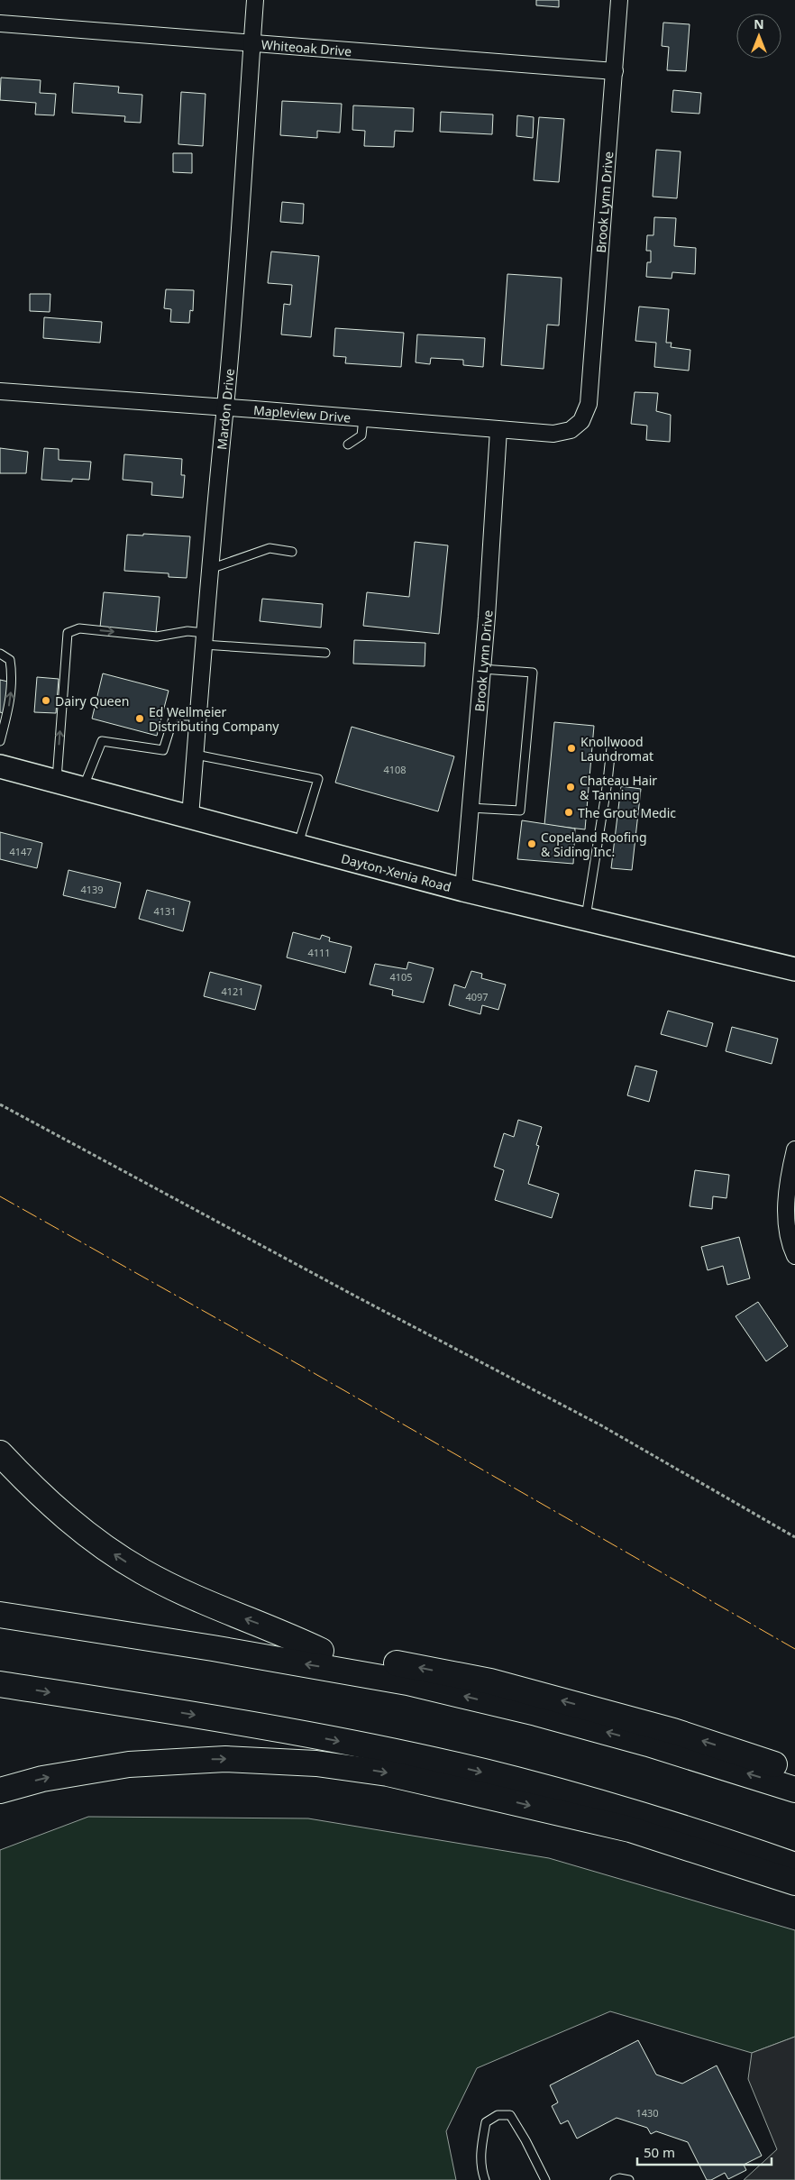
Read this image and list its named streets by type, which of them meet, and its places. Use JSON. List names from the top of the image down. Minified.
{"streets":{"main road":["Dayton-Xenia Road"],"street":["Whiteoak Drive","Brook Lynn Drive","Mardon Drive","Mapleview Drive"]},"crossings":[["Whiteoak Drive","Brook Lynn Drive"],["Whiteoak Drive","Mardon Drive"],["Brook Lynn Drive","Mapleview Drive"],["Brook Lynn Drive","Dayton-Xenia Road"],["Mardon Drive","Mapleview Drive"],["Mardon Drive","Dayton-Xenia Road"]],"places":["Dairy Queen","Ed Wellmeier Distributing Company","Knollwood Laundromat","Chateau Hair & Tanning","The Grout Medic","Copeland Roofing & Siding Inc."],"house_numbers":["4108","4147","4139","4131","4111","4105","4121","4097","1430"],"scale_bar":"50 m","north":"top"}
